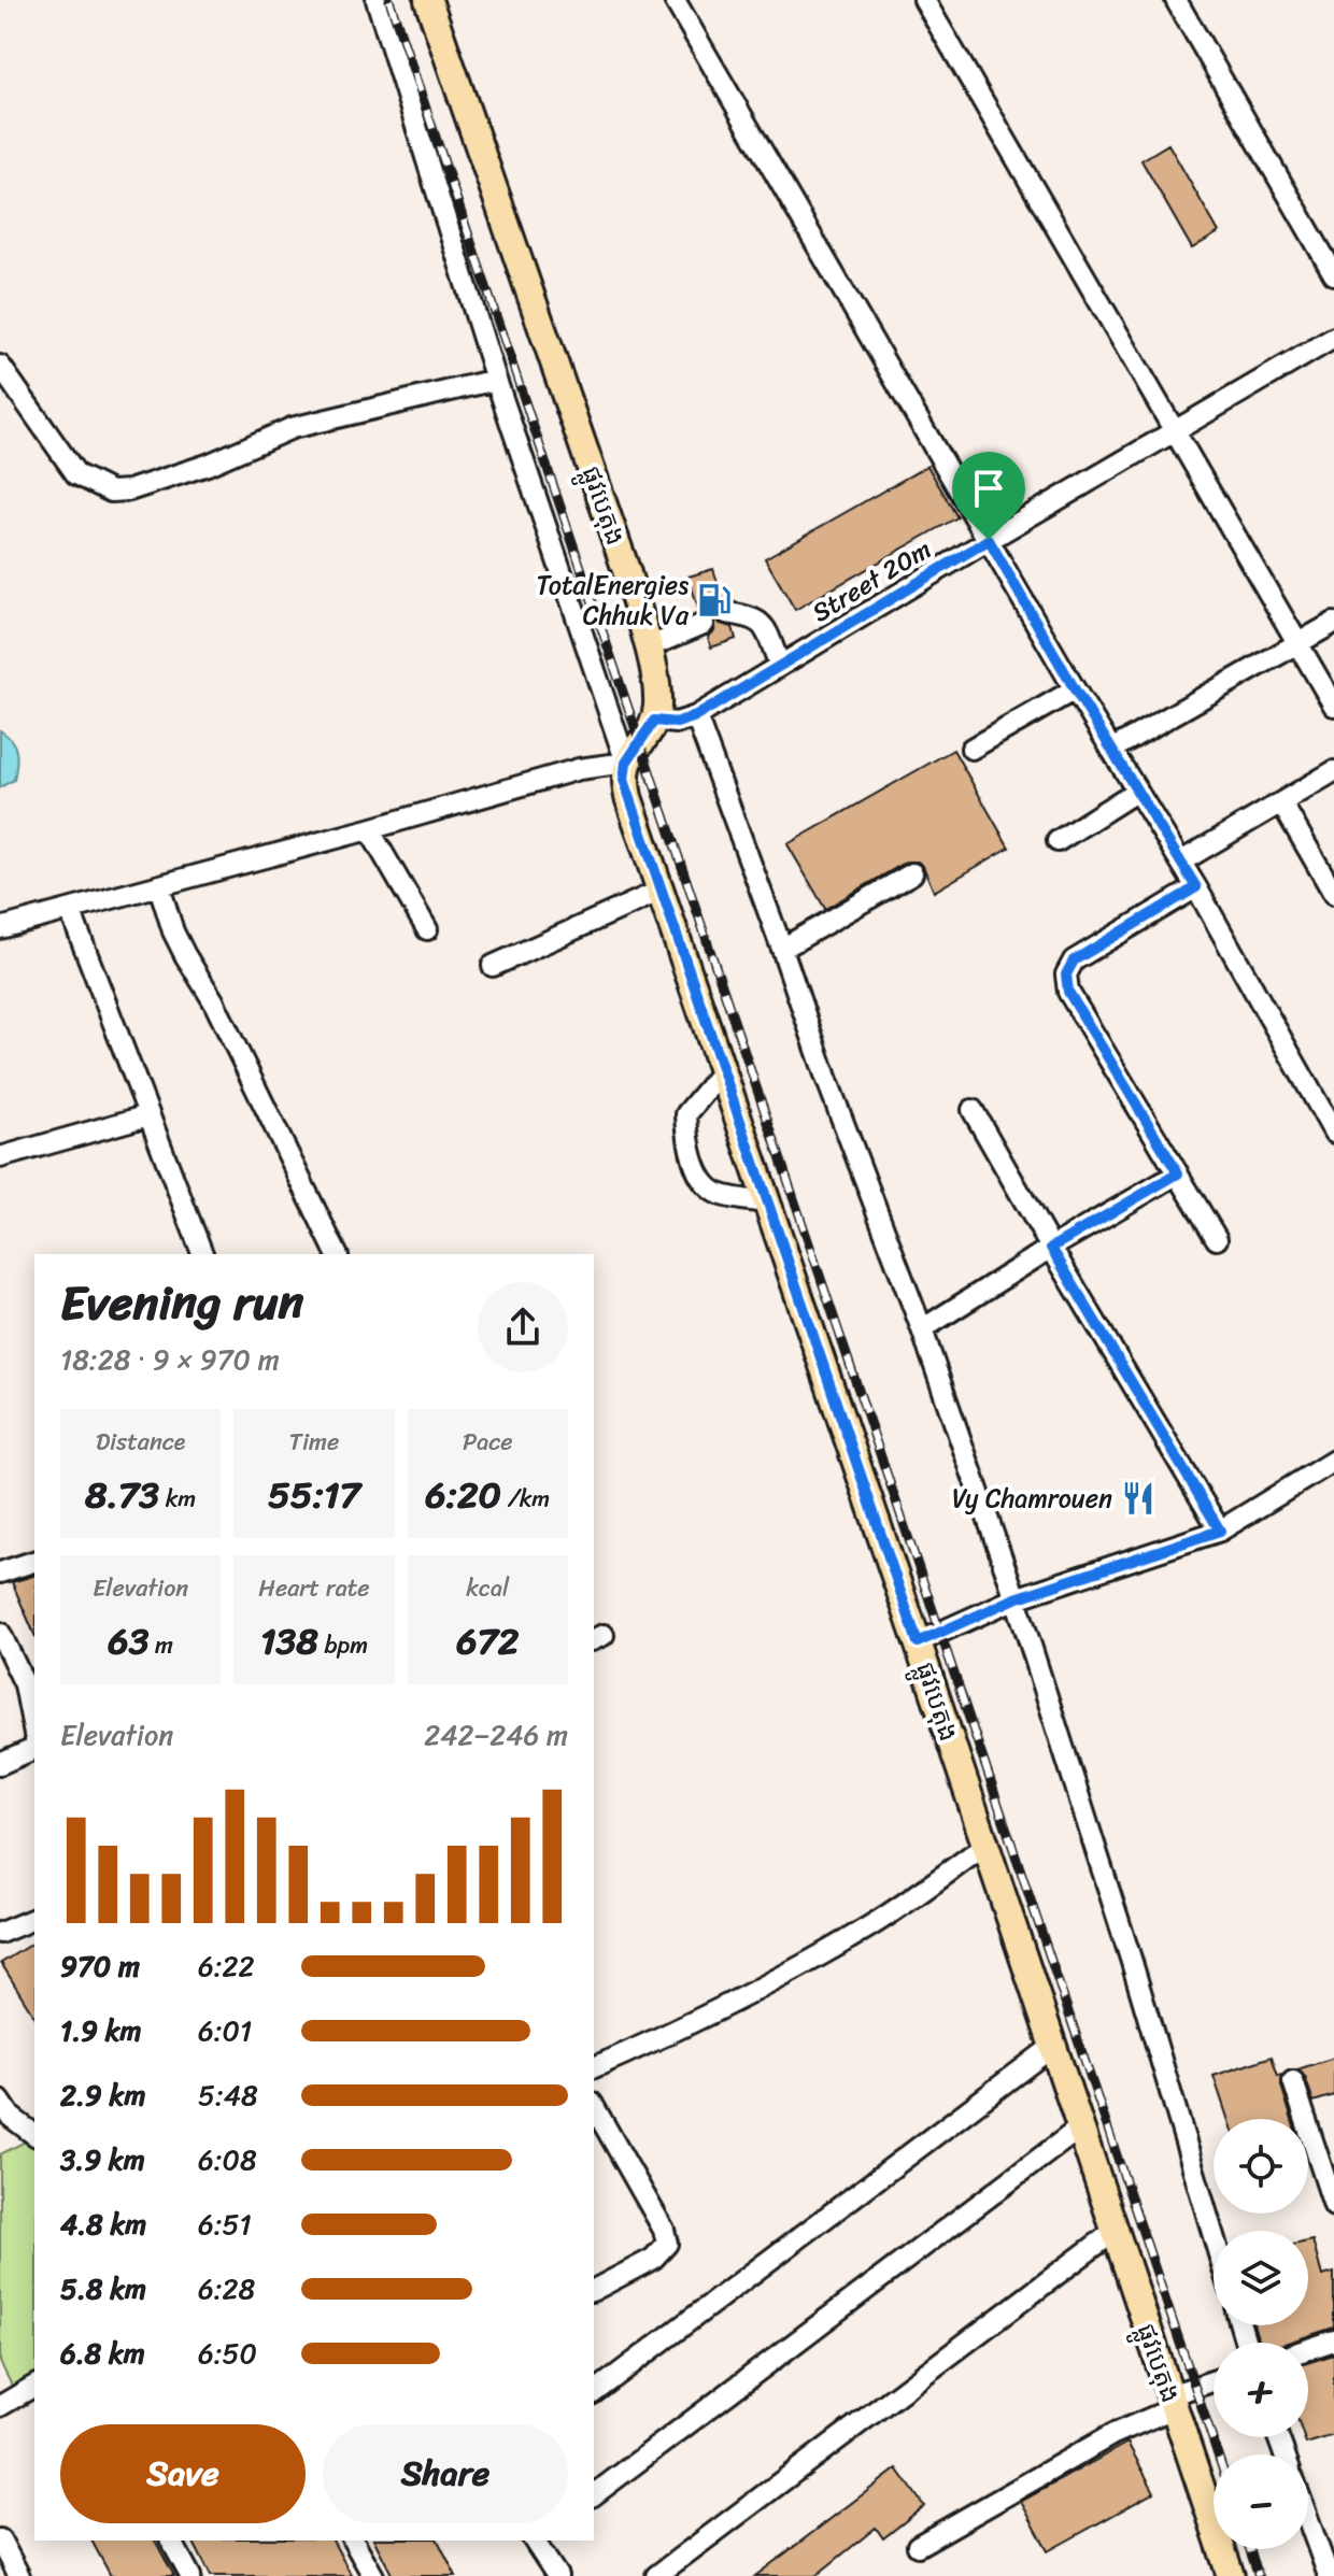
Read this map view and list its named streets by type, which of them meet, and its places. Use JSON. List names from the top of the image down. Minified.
{"streets":{"main road":["ផ្លូវបេតុង"],"street":["Street 20m"]},"crossings":[["ផ្លូវបេតុង","Street 20m"]],"places":{"fuel station":["TotalEnergies Chhuk Va"],"restaurant":["Vy Chamrouen"]},"page":{"heading":["Evening run","18:28 · 9 × 970 m"],"stats":[["Distance","8.73 km"],["Time","55:17"],["Pace","6:20 /km"],["Elevation","63 m"],["Heart rate","138 bpm"],["kcal","672"]],"chart":["Elevation","242–246 m"],"list":[{"name":"970 m","note":"6:22"},{"name":"1.9 km","note":"6:01"},{"name":"2.9 km","note":"5:48"},{"name":"3.9 km","note":"6:08"},{"name":"4.8 km","note":"6:51"},{"name":"5.8 km","note":"6:28"},{"name":"6.8 km","note":"6:50"}],"map_buttons":["+","−"],"buttons":["Save","Share"]}}
